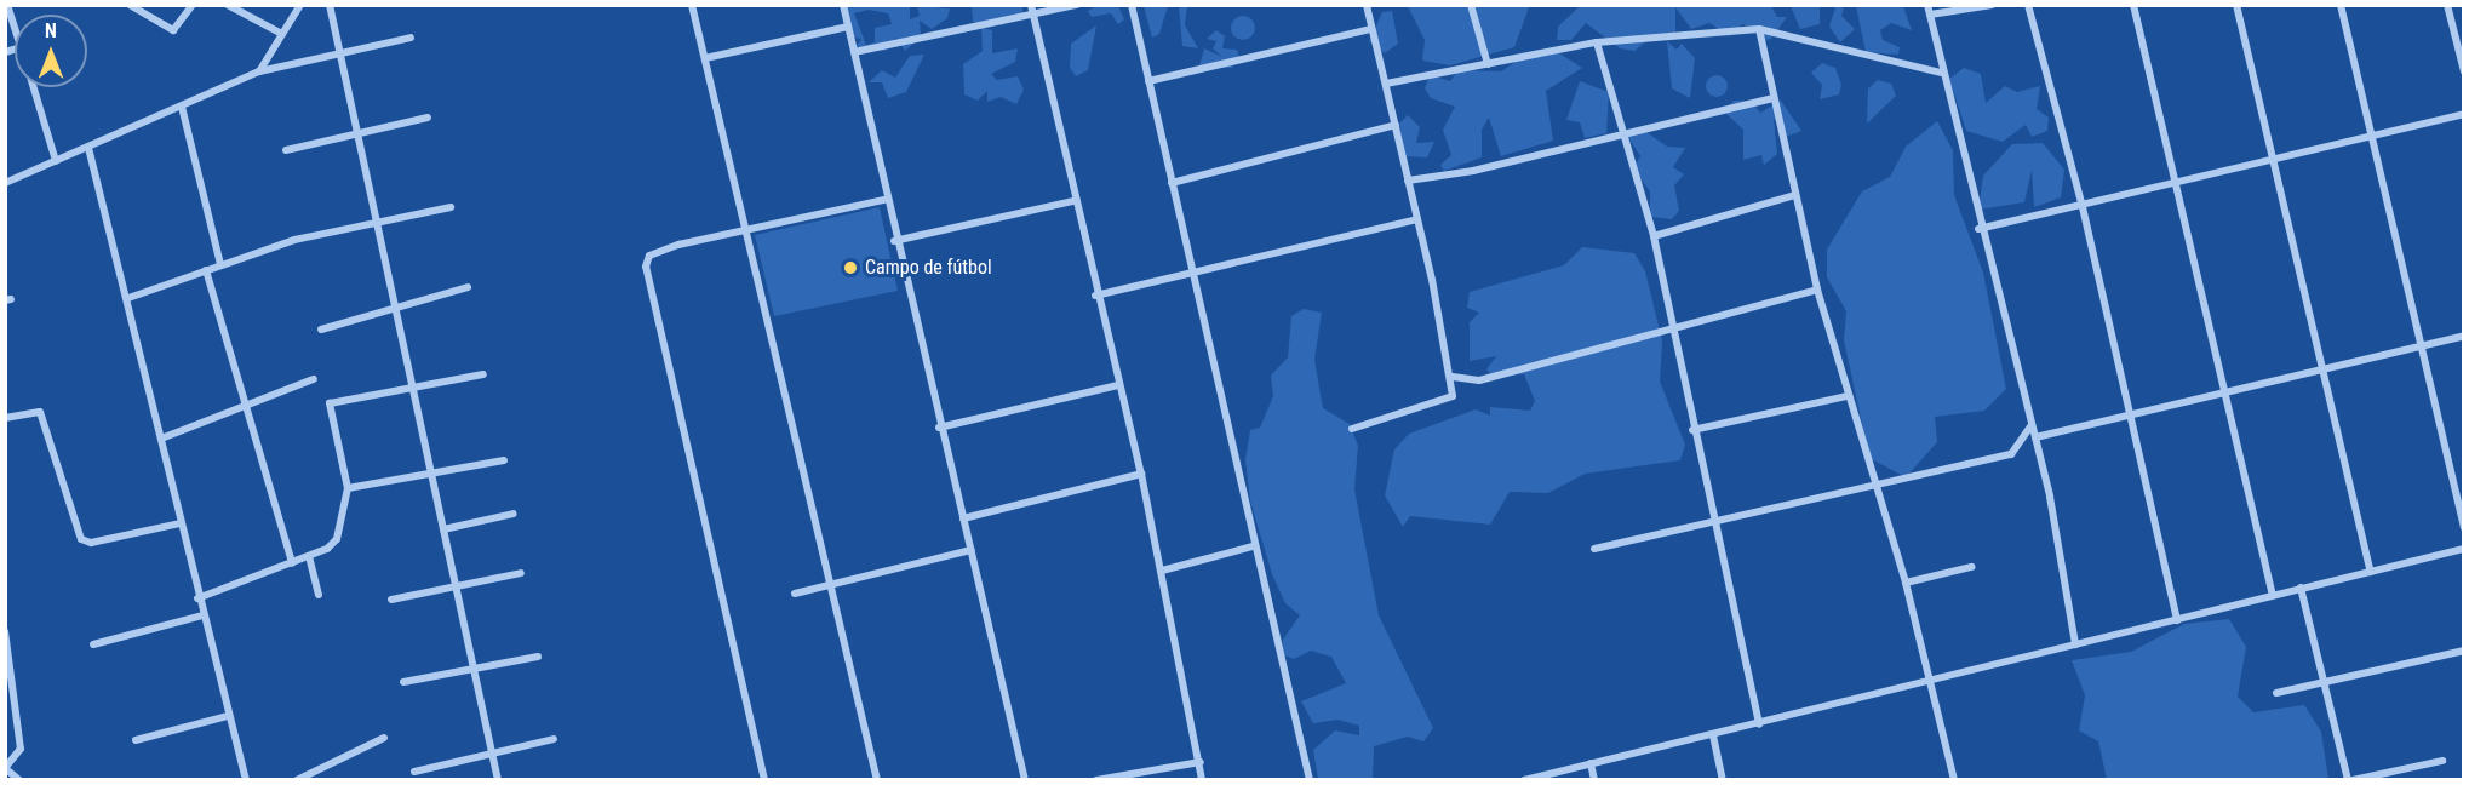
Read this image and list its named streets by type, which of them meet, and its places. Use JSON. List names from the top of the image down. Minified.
{"places":["Campo de fútbol"],"north":"top"}
